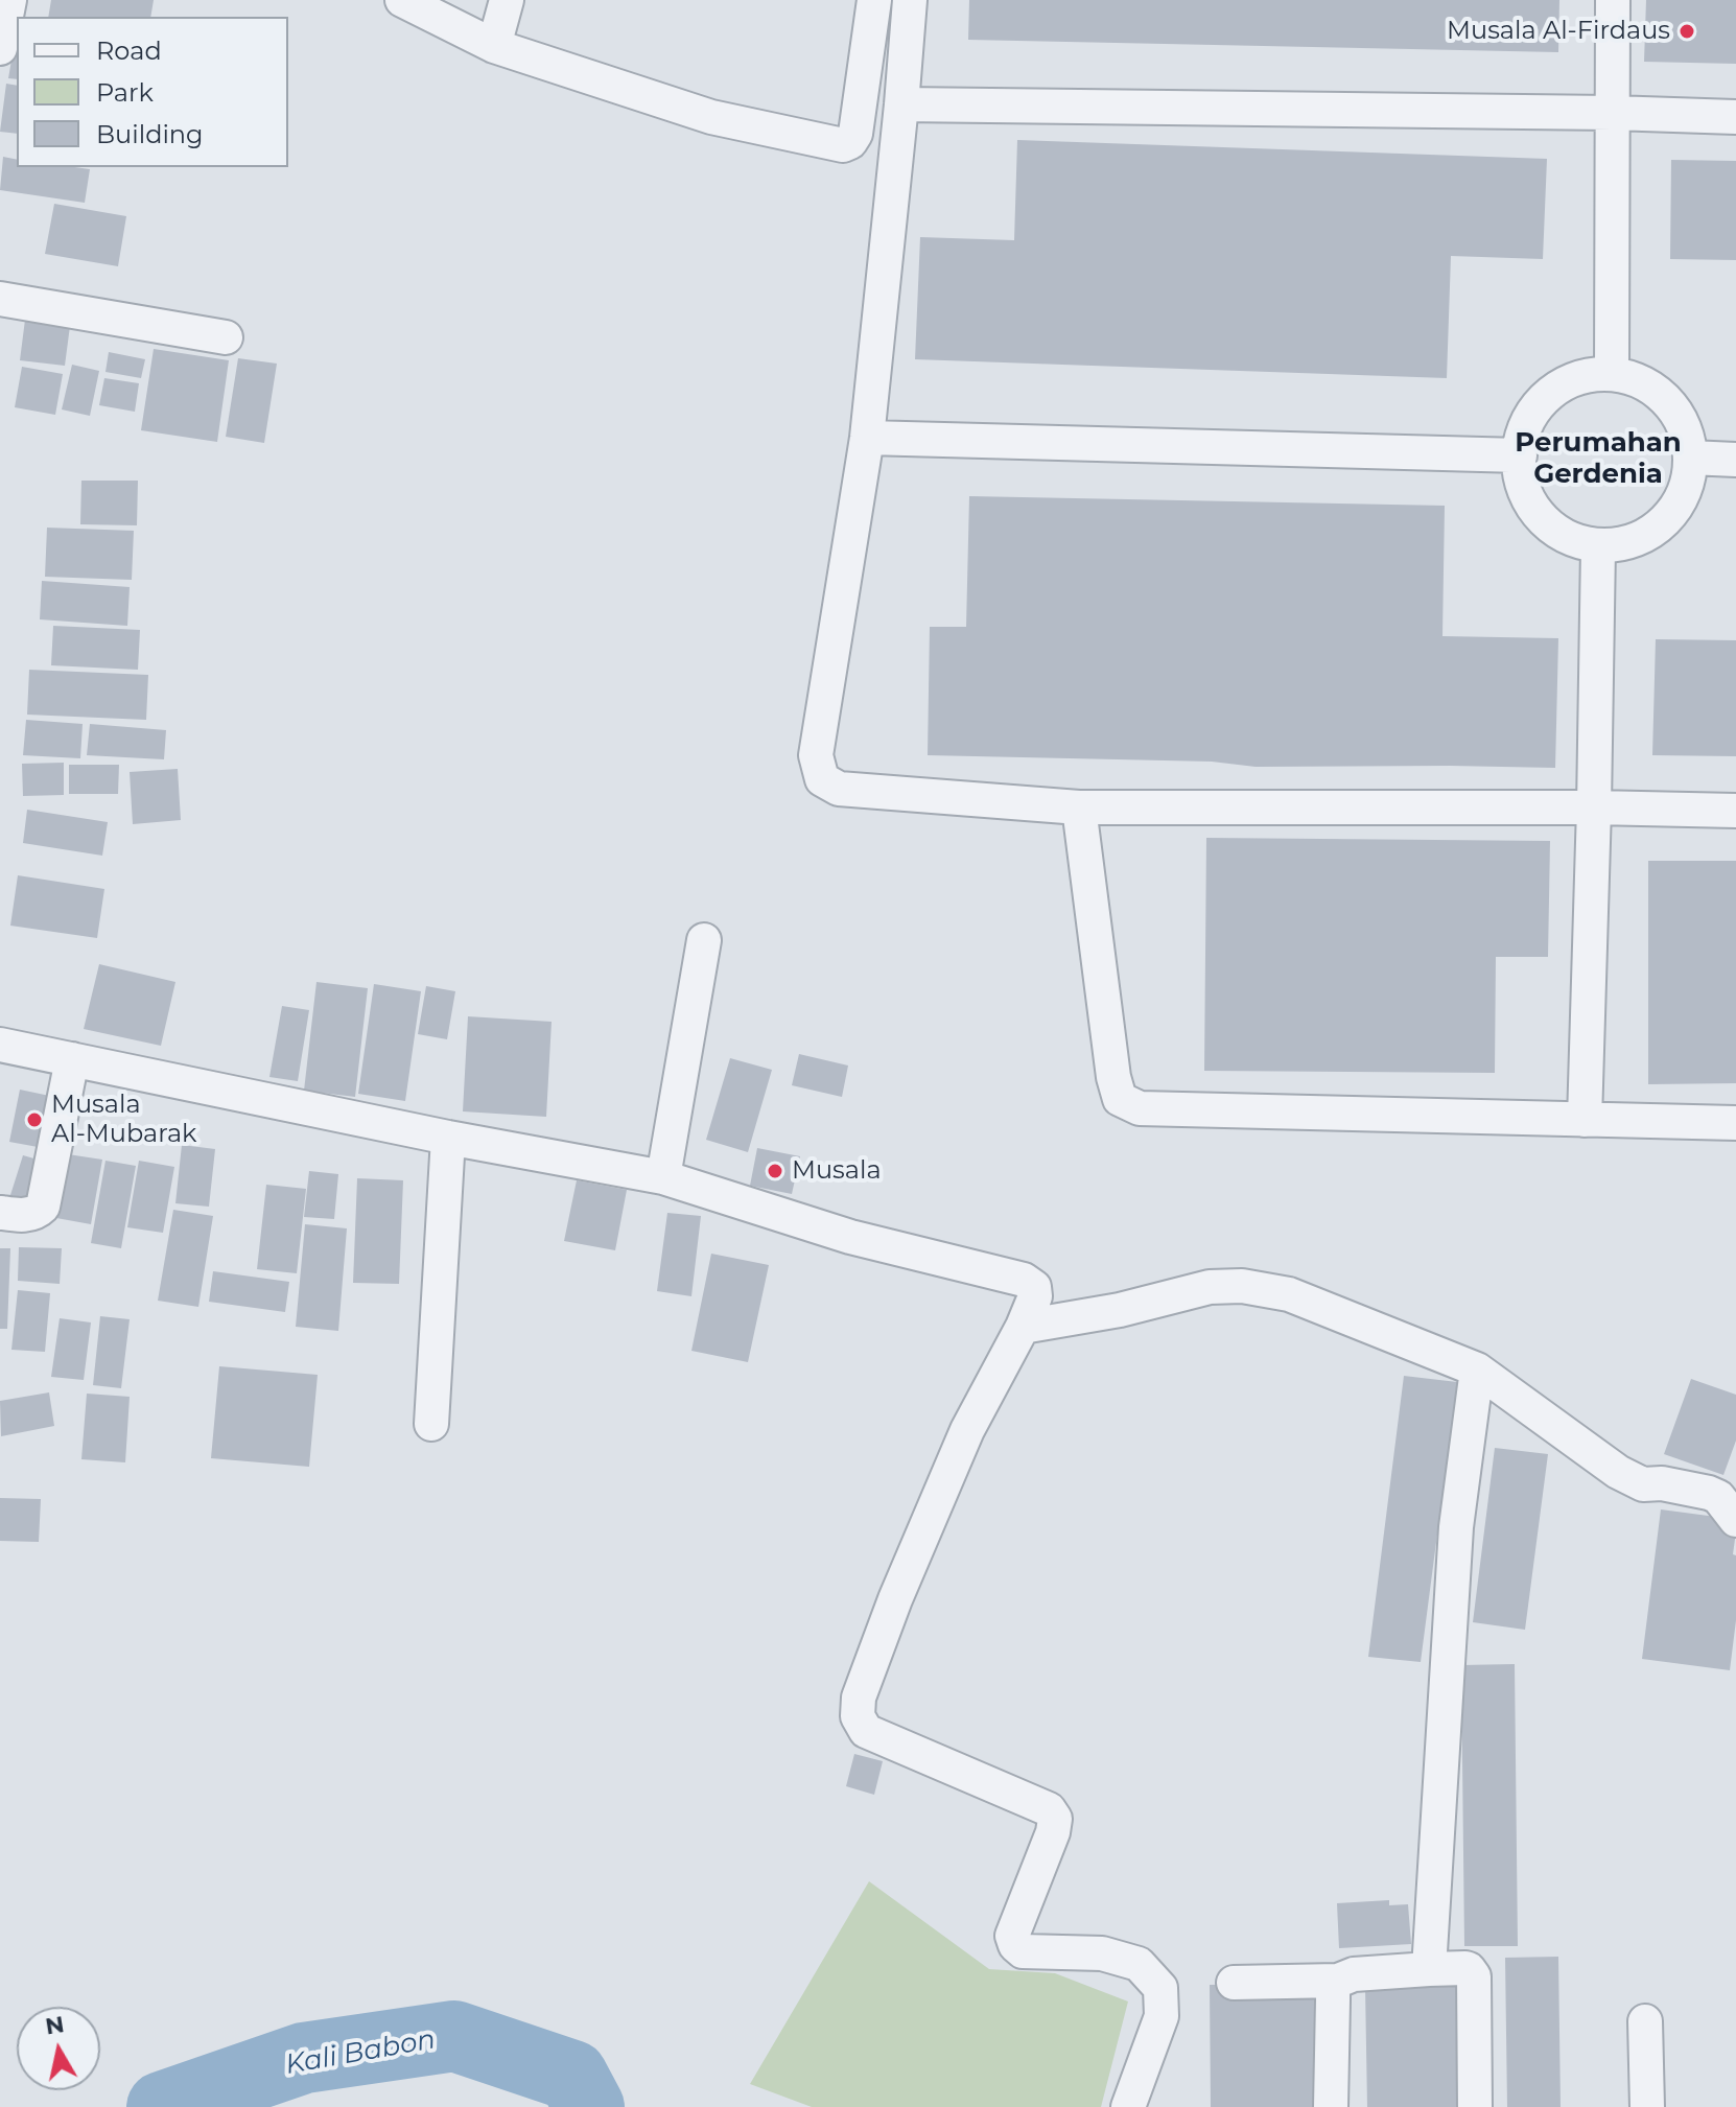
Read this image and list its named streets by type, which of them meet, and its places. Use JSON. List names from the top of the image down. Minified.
{"districts":["Perumahan Gerdenia"],"water":["Kali Babon"],"places":["Musala Al-Firdaus","Musala Al-Mubarak","Musala"],"legend":["Road","Park","Building"],"north":"top"}
